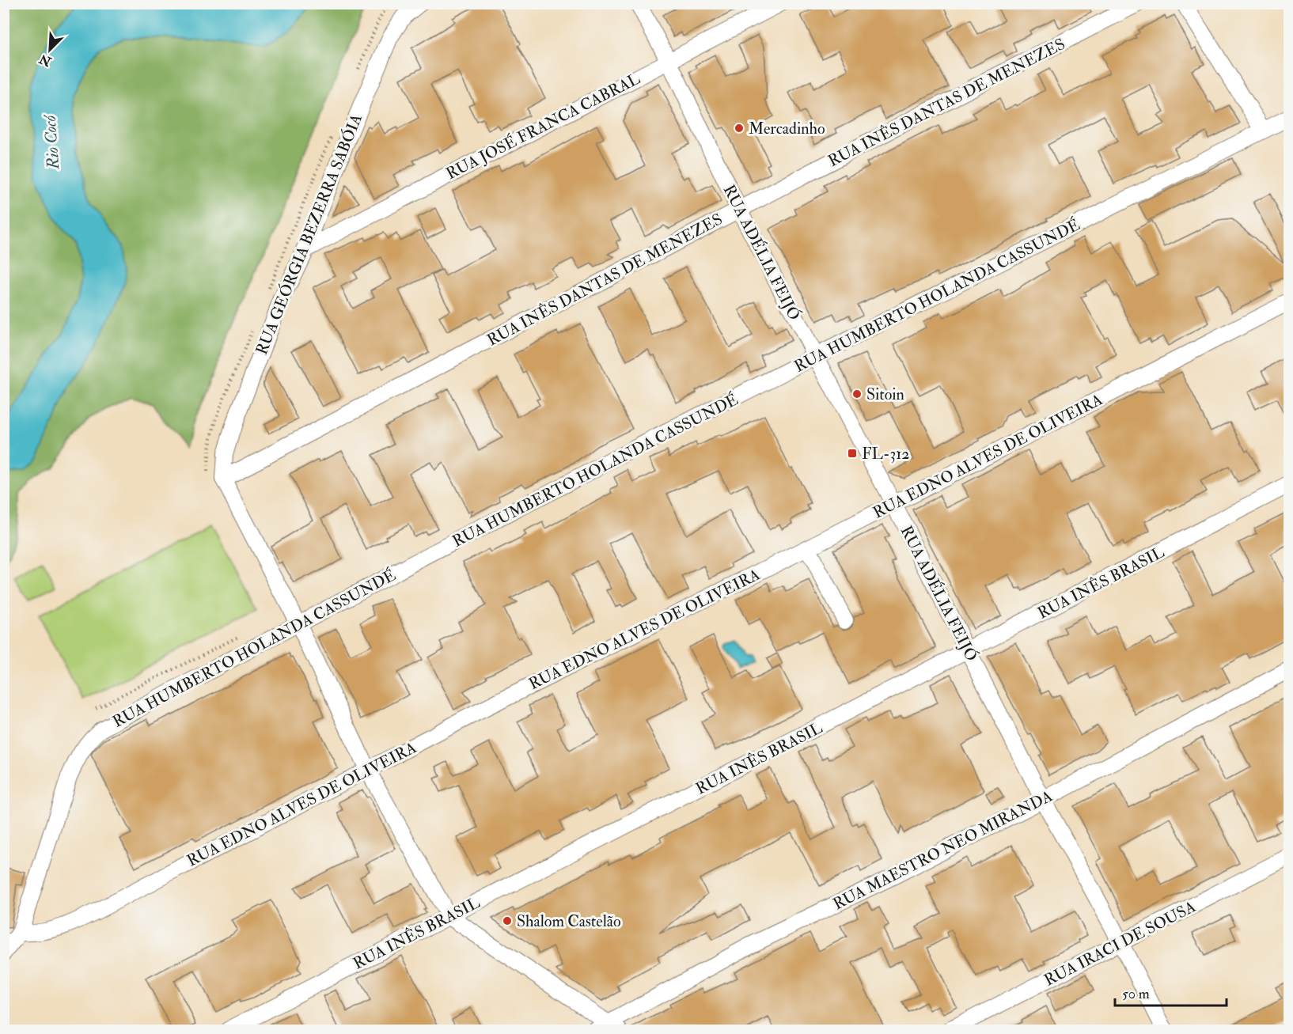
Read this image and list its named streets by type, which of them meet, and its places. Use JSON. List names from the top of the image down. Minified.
{"streets":{"street":["RUA INÊS DANTAS DE MENEZES","RUA JOSÉ FRANCA CABRAL","RUA GEÓRGIA BEZERRA SABÓIA","RUA ADÉLIA FEIJÓ","RUA HUMBERTO HOLANDA CASSUNDÉ","RUA EDNO ALVES DE OLIVEIRA","RUA INÊS BRASIL","RUA MAESTRO NEO MIRANDA","RUA IRACI DE SOUSA"]},"crossings":[["RUA INÊS DANTAS DE MENEZES","RUA GEÓRGIA BEZERRA SABÓIA"],["RUA INÊS DANTAS DE MENEZES","RUA ADÉLIA FEIJÓ"],["RUA JOSÉ FRANCA CABRAL","RUA GEÓRGIA BEZERRA SABÓIA"],["RUA JOSÉ FRANCA CABRAL","RUA ADÉLIA FEIJÓ"],["RUA ADÉLIA FEIJÓ","RUA HUMBERTO HOLANDA CASSUNDÉ"],["RUA ADÉLIA FEIJÓ","RUA EDNO ALVES DE OLIVEIRA"],["RUA ADÉLIA FEIJÓ","RUA INÊS BRASIL"],["RUA ADÉLIA FEIJÓ","RUA MAESTRO NEO MIRANDA"],["RUA ADÉLIA FEIJÓ","RUA IRACI DE SOUSA"],["RUA HUMBERTO HOLANDA CASSUNDÉ","RUA EDNO ALVES DE OLIVEIRA"]],"water":["Rio Cocó"],"places":{"other":["Mercadinho","Sitoin","Shalom Castelão"],"transit":["FL-312"]},"scale_bar":"50 m","north":"bottom left"}
